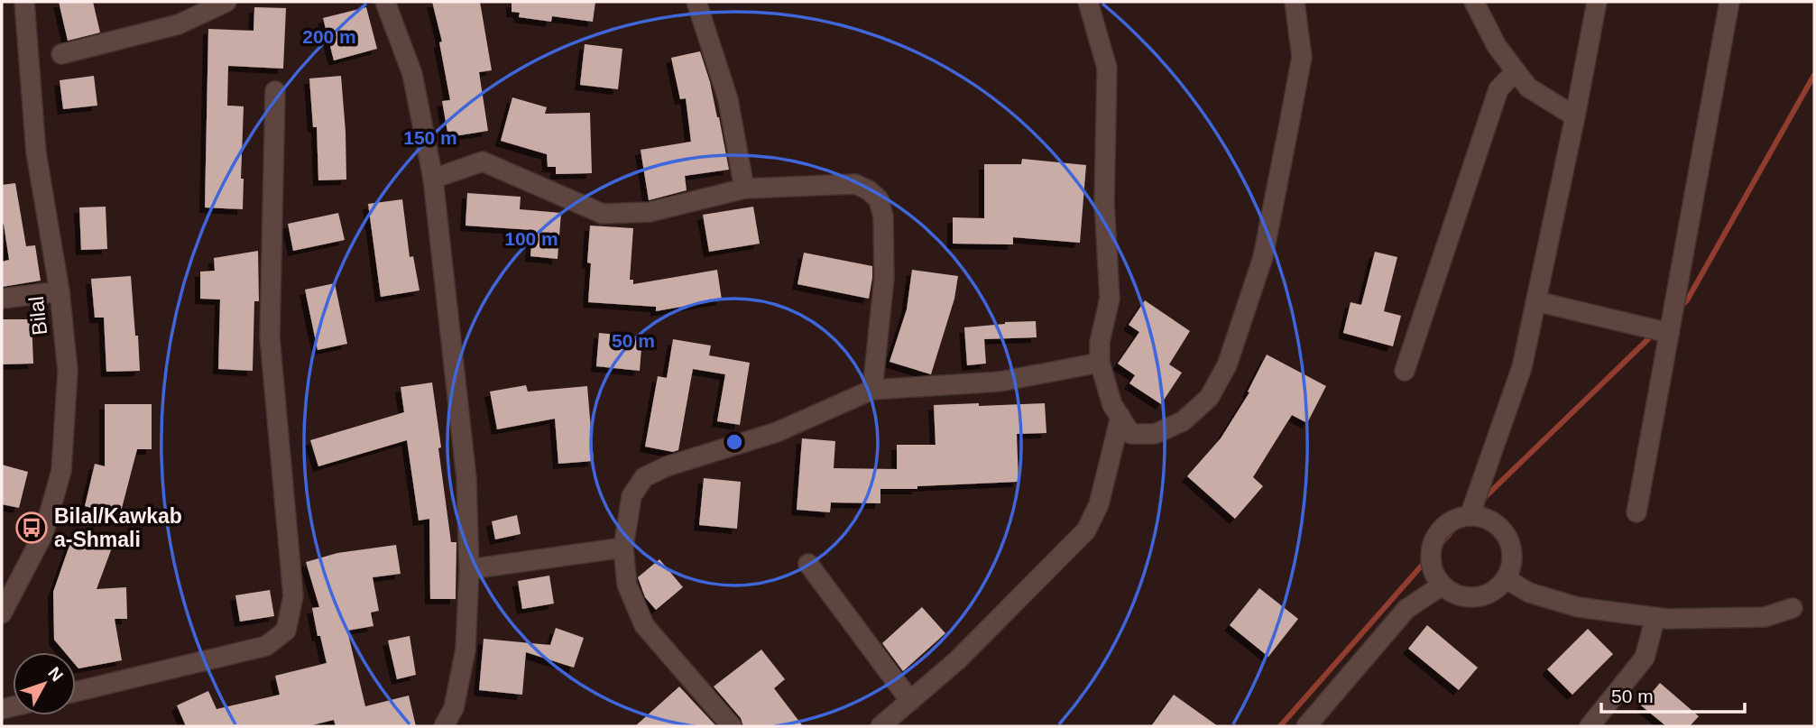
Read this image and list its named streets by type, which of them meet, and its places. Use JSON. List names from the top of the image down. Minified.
{"streets":{"street":["Bilal"]},"places":{"bus stop":["Bilal/Kawkab a-Shmali"]},"scale_bar":"50 m","north":"top right","rings":["200 m","150 m","100 m","50 m"]}
